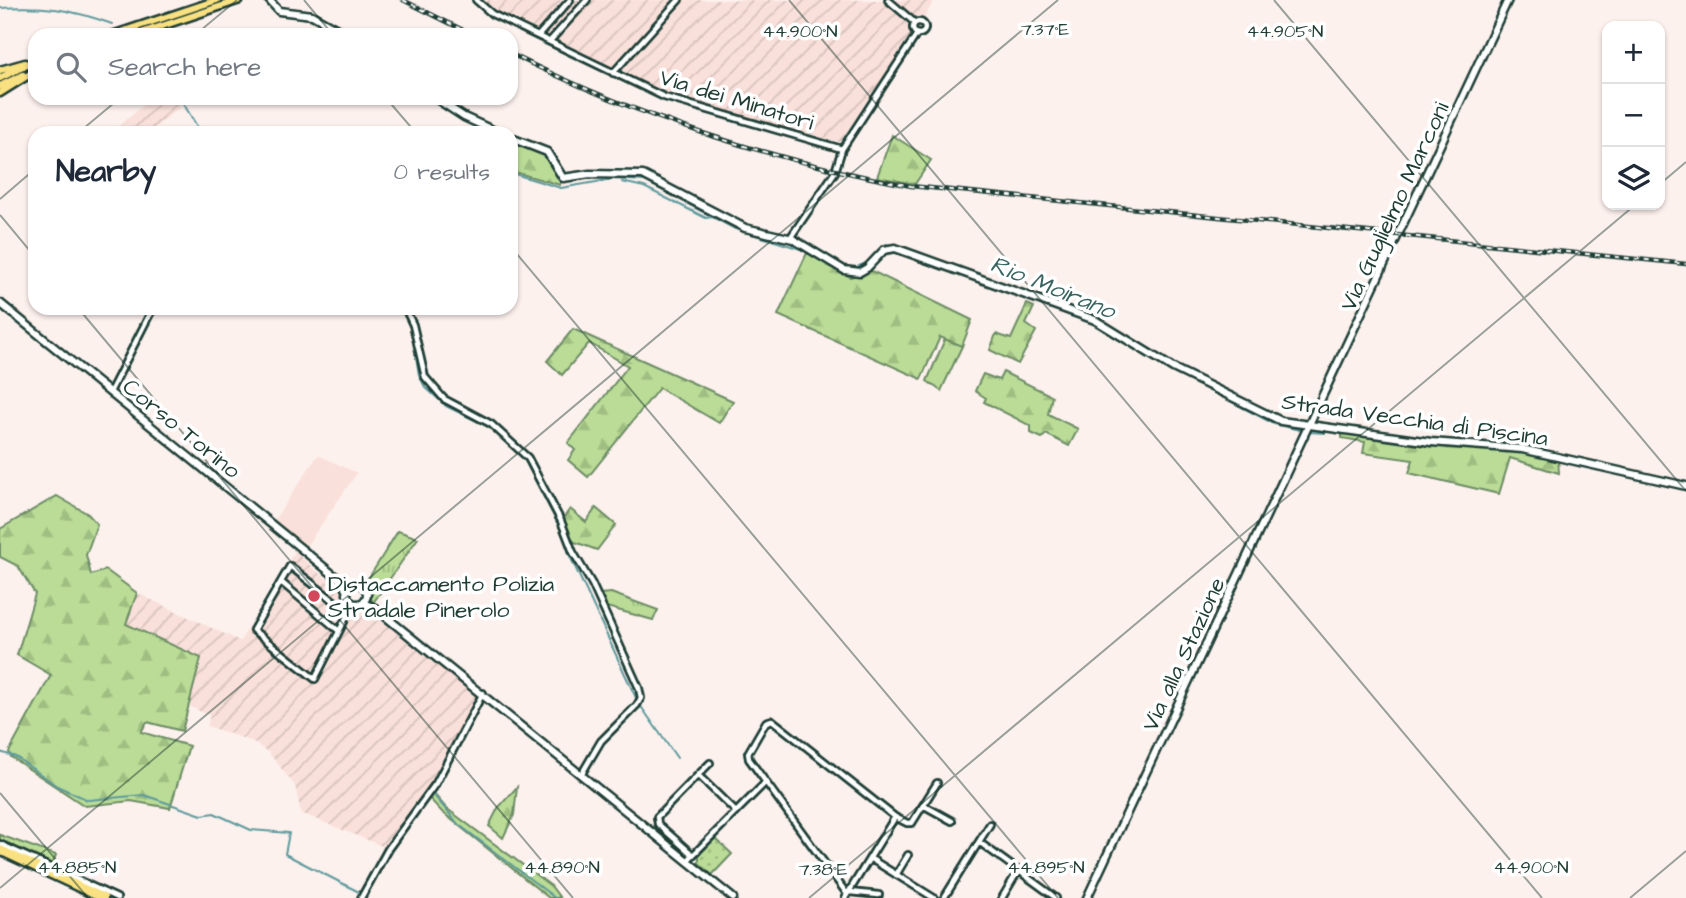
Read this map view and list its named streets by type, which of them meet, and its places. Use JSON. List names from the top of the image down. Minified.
{"streets":{"street":["Via dei Minatori","Via Guglielmo Marconi","Strada Vecchia di Piscina","Corso Torino","Via alla Stazione"]},"crossings":[["Via Guglielmo Marconi","Strada Vecchia di Piscina"],["Via Guglielmo Marconi","Via alla Stazione"],["Strada Vecchia di Piscina","Via alla Stazione"]],"water":["Rio Moirano"],"places":["Distaccamento Polizia Stradale Pinerolo"],"page":{"map_buttons":["+","−"],"search":"Search here","heading":["Nearby","0 results"]},"coordinates":["7.37°E","44.900°N","44.905°N","44.885°N","44.890°N","44.895°N","7.38°E"]}
